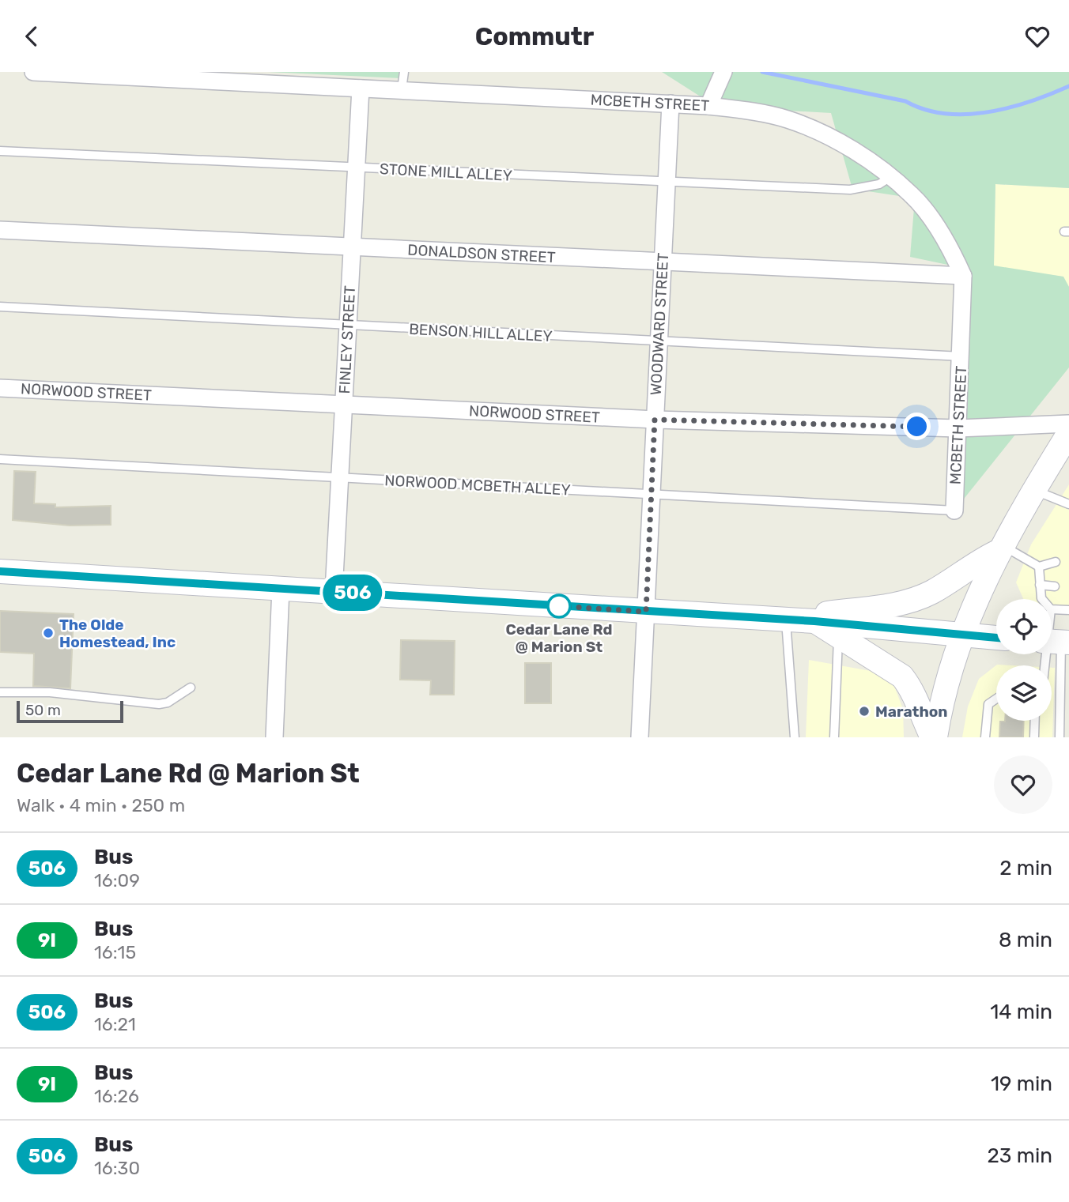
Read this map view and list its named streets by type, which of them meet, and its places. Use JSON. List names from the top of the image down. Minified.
{"streets":{"street":["MCBETH STREET","DONALDSON STREET","WOODWARD STREET","FINLEY STREET","NORWOOD STREET"],"lane":["STONE MILL ALLEY","BENSON HILL ALLEY","NORWOOD MCBETH ALLEY"]},"crossings":[["MCBETH STREET","STONE MILL ALLEY"],["MCBETH STREET","DONALDSON STREET"],["MCBETH STREET","WOODWARD STREET"],["MCBETH STREET","BENSON HILL ALLEY"],["MCBETH STREET","FINLEY STREET"],["MCBETH STREET","NORWOOD STREET"],["MCBETH STREET","NORWOOD MCBETH ALLEY"],["STONE MILL ALLEY","WOODWARD STREET"],["STONE MILL ALLEY","FINLEY STREET"],["DONALDSON STREET","WOODWARD STREET"],["DONALDSON STREET","FINLEY STREET"],["WOODWARD STREET","BENSON HILL ALLEY"],["WOODWARD STREET","NORWOOD STREET"],["WOODWARD STREET","NORWOOD MCBETH ALLEY"],["BENSON HILL ALLEY","FINLEY STREET"],["FINLEY STREET","NORWOOD STREET"],["FINLEY STREET","NORWOOD MCBETH ALLEY"]],"places":["Cedar Lane Rd @ Marion St","The Olde Homestead, Inc","Marathon"],"lines":["bus line 506"],"scale_bar":"50 m","page":{"header":"Commutr","on_map":"506","scale":"50 m","heading":["Cedar Lane Rd @ Marion St","Walk · 4 min · 250 m"],"list":[{"mark":"506","name":"Bus","note":"16:09","value":"2 min"},{"mark":"9I","name":"Bus","note":"16:15","value":"8 min"},{"mark":"506","name":"Bus","note":"16:21","value":"14 min"},{"mark":"9I","name":"Bus","note":"16:26","value":"19 min"},{"mark":"506","name":"Bus","note":"16:30","value":"23 min"}]}}
